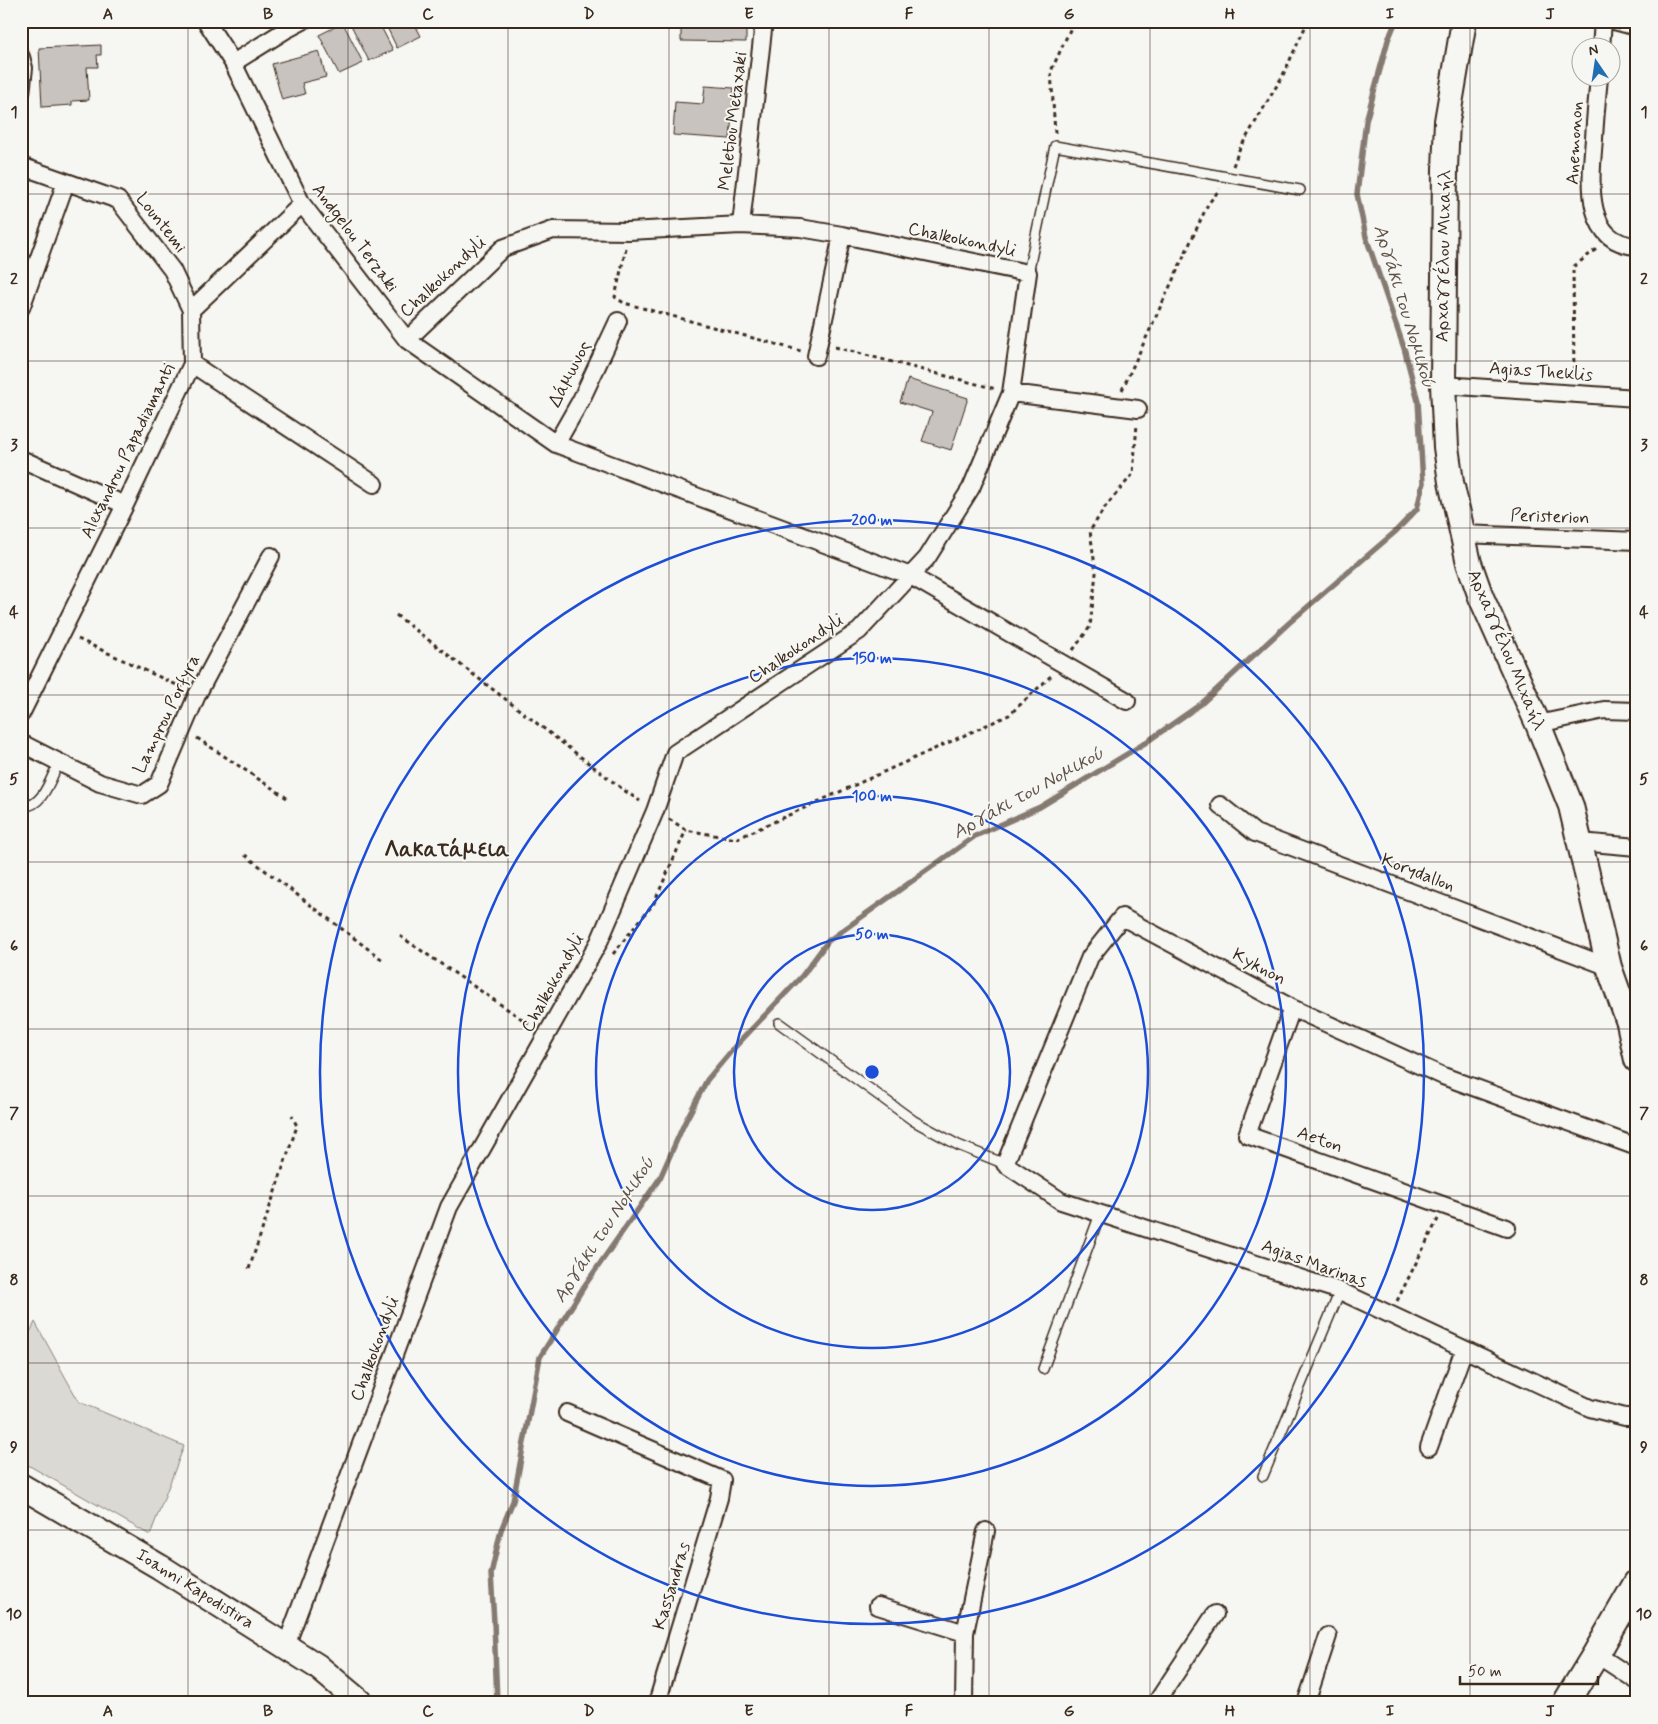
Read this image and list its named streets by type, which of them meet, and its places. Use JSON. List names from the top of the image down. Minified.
{"streets":{"street":["Meletiou Metaxaki","Anemonon","Lountemi","Andgelou Terzaki","Chalkokondyli","Αρχαγγέλου Μιχαήλ","Agias Theklis","Δάμωνος","Alexandrou Papadiamanti","Peristerion","Lamprou Porfyra","Korydallon","Kyknon","Aeton","Agias Marinas","Kassandras","Ioanni Kapodistira"]},"crossings":[["Meletiou Metaxaki","Chalkokondyli"],["Lountemi","Alexandrou Papadiamanti"],["Andgelou Terzaki","Chalkokondyli"],["Andgelou Terzaki","Δάμωνος"],["Chalkokondyli","Ioanni Kapodistira"],["Αρχαγγέλου Μιχαήλ","Agias Theklis"],["Αρχαγγέλου Μιχαήλ","Peristerion"],["Αρχαγγέλου Μιχαήλ","Korydallon"],["Kyknon","Aeton"],["Kyknon","Agias Marinas"]],"districts":["Λακατάμεια"],"water":["Αργάκι του Νομικού"],"scale_bar":"50 m","north":"top","grid":{"columns":["A","B","C","D","E","F","G","H","I","J"],"rows":["1","2","3","4","5","6","7","8","9","10"]},"rings":["200 m","150 m","100 m","50 m"]}
